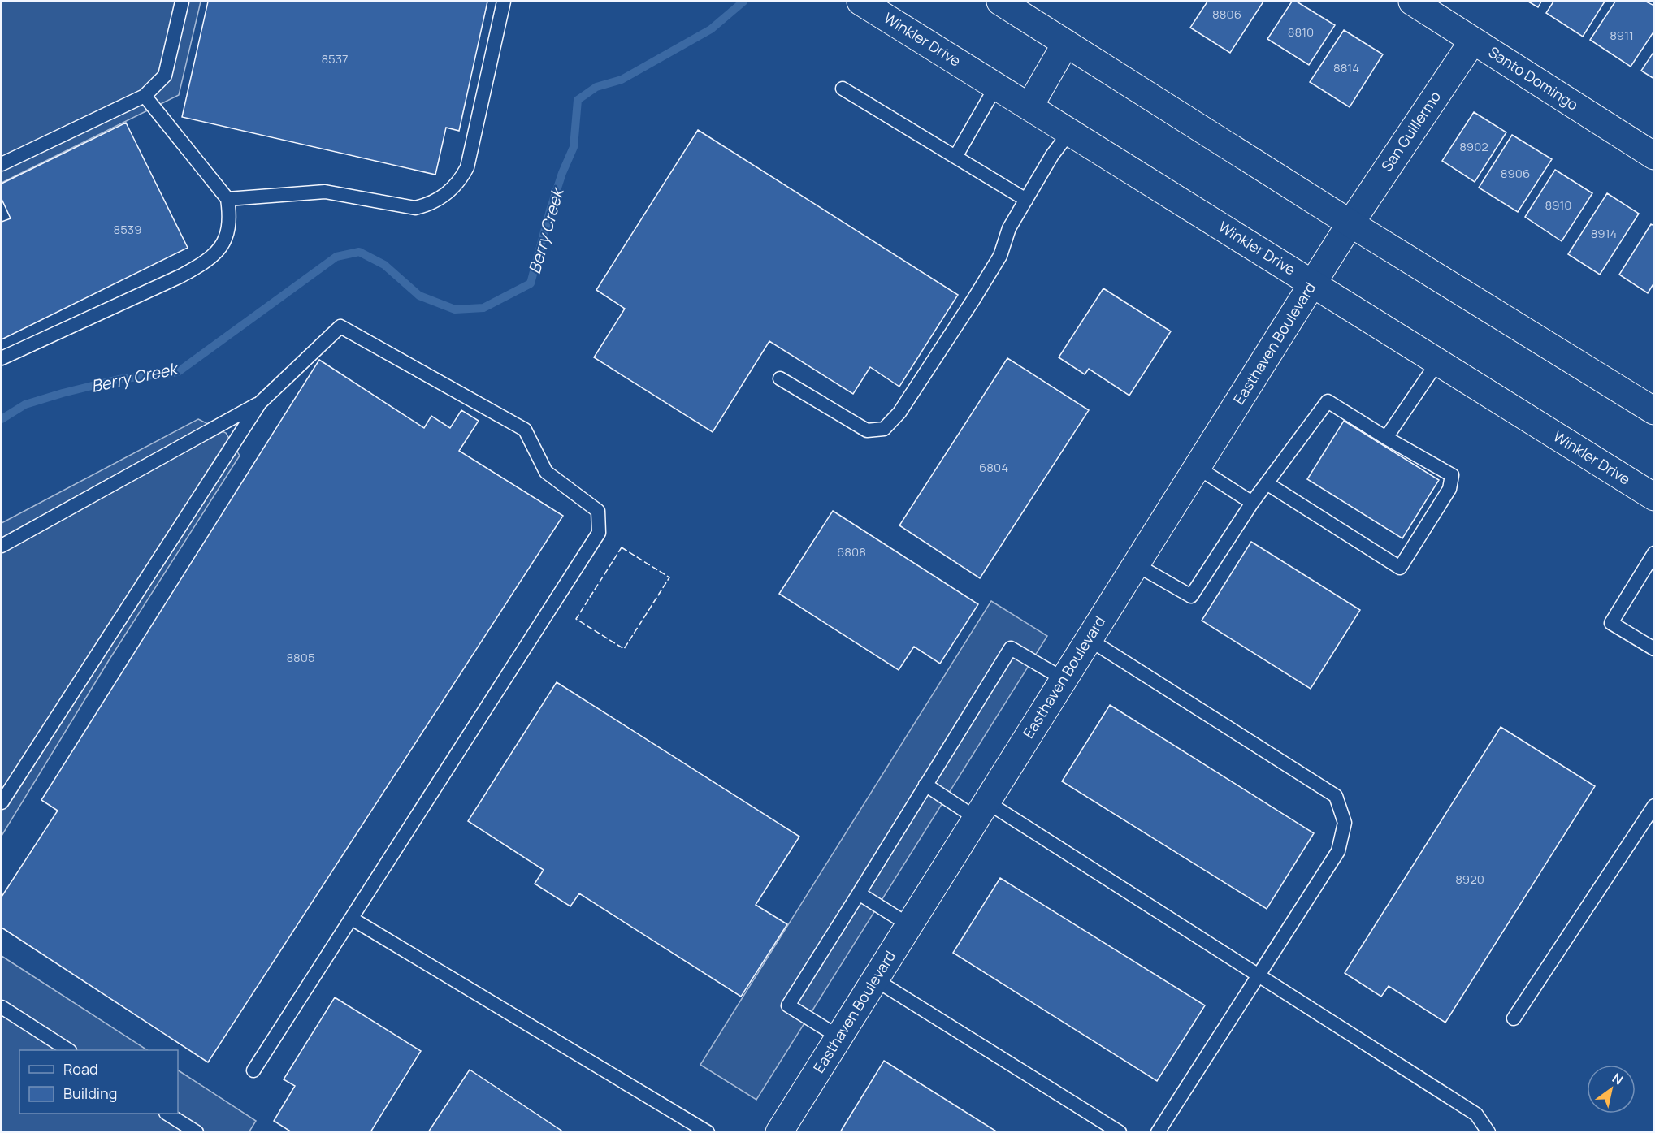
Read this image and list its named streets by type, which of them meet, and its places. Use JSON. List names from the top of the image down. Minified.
{"streets":{"main road":["Winkler Drive","Santo Domingo","San Guillermo","Easthaven Boulevard"]},"crossings":[["Winkler Drive","Easthaven Boulevard"],["Santo Domingo","San Guillermo"],["San Guillermo","Easthaven Boulevard"]],"water":["Berry Creek"],"house_numbers":["8806","8810","8911","8537","8814","8902","8906","8910","8539","8914","6804","6808","8805","8920"],"legend":["Road","Building"],"north":"top right"}
